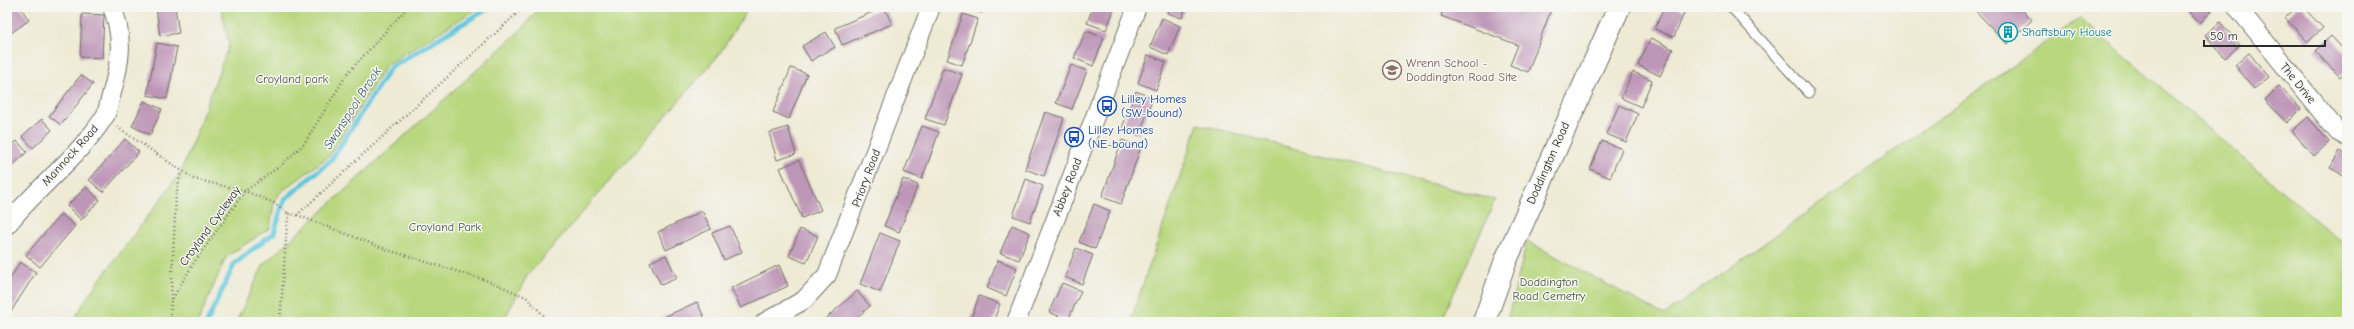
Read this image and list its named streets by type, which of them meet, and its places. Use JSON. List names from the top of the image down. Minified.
{"streets":{"street":["The Drive","Mannock Road","Doddington Road","Priory Road","Abbey Road"],"path":["Croyland Cycleway"]},"water":["Swanspool Brook"],"parks":["Croyland park","Croyland Park","Doddington Road Cemetry"],"places":{"building":["Shaftsbury House"],"school or university":["Wrenn School - Doddington Road Site"],"bus stop":["Lilley Homes (SW-bound)","Lilley Homes (NE-bound)"]},"scale_bar":"50 m"}
